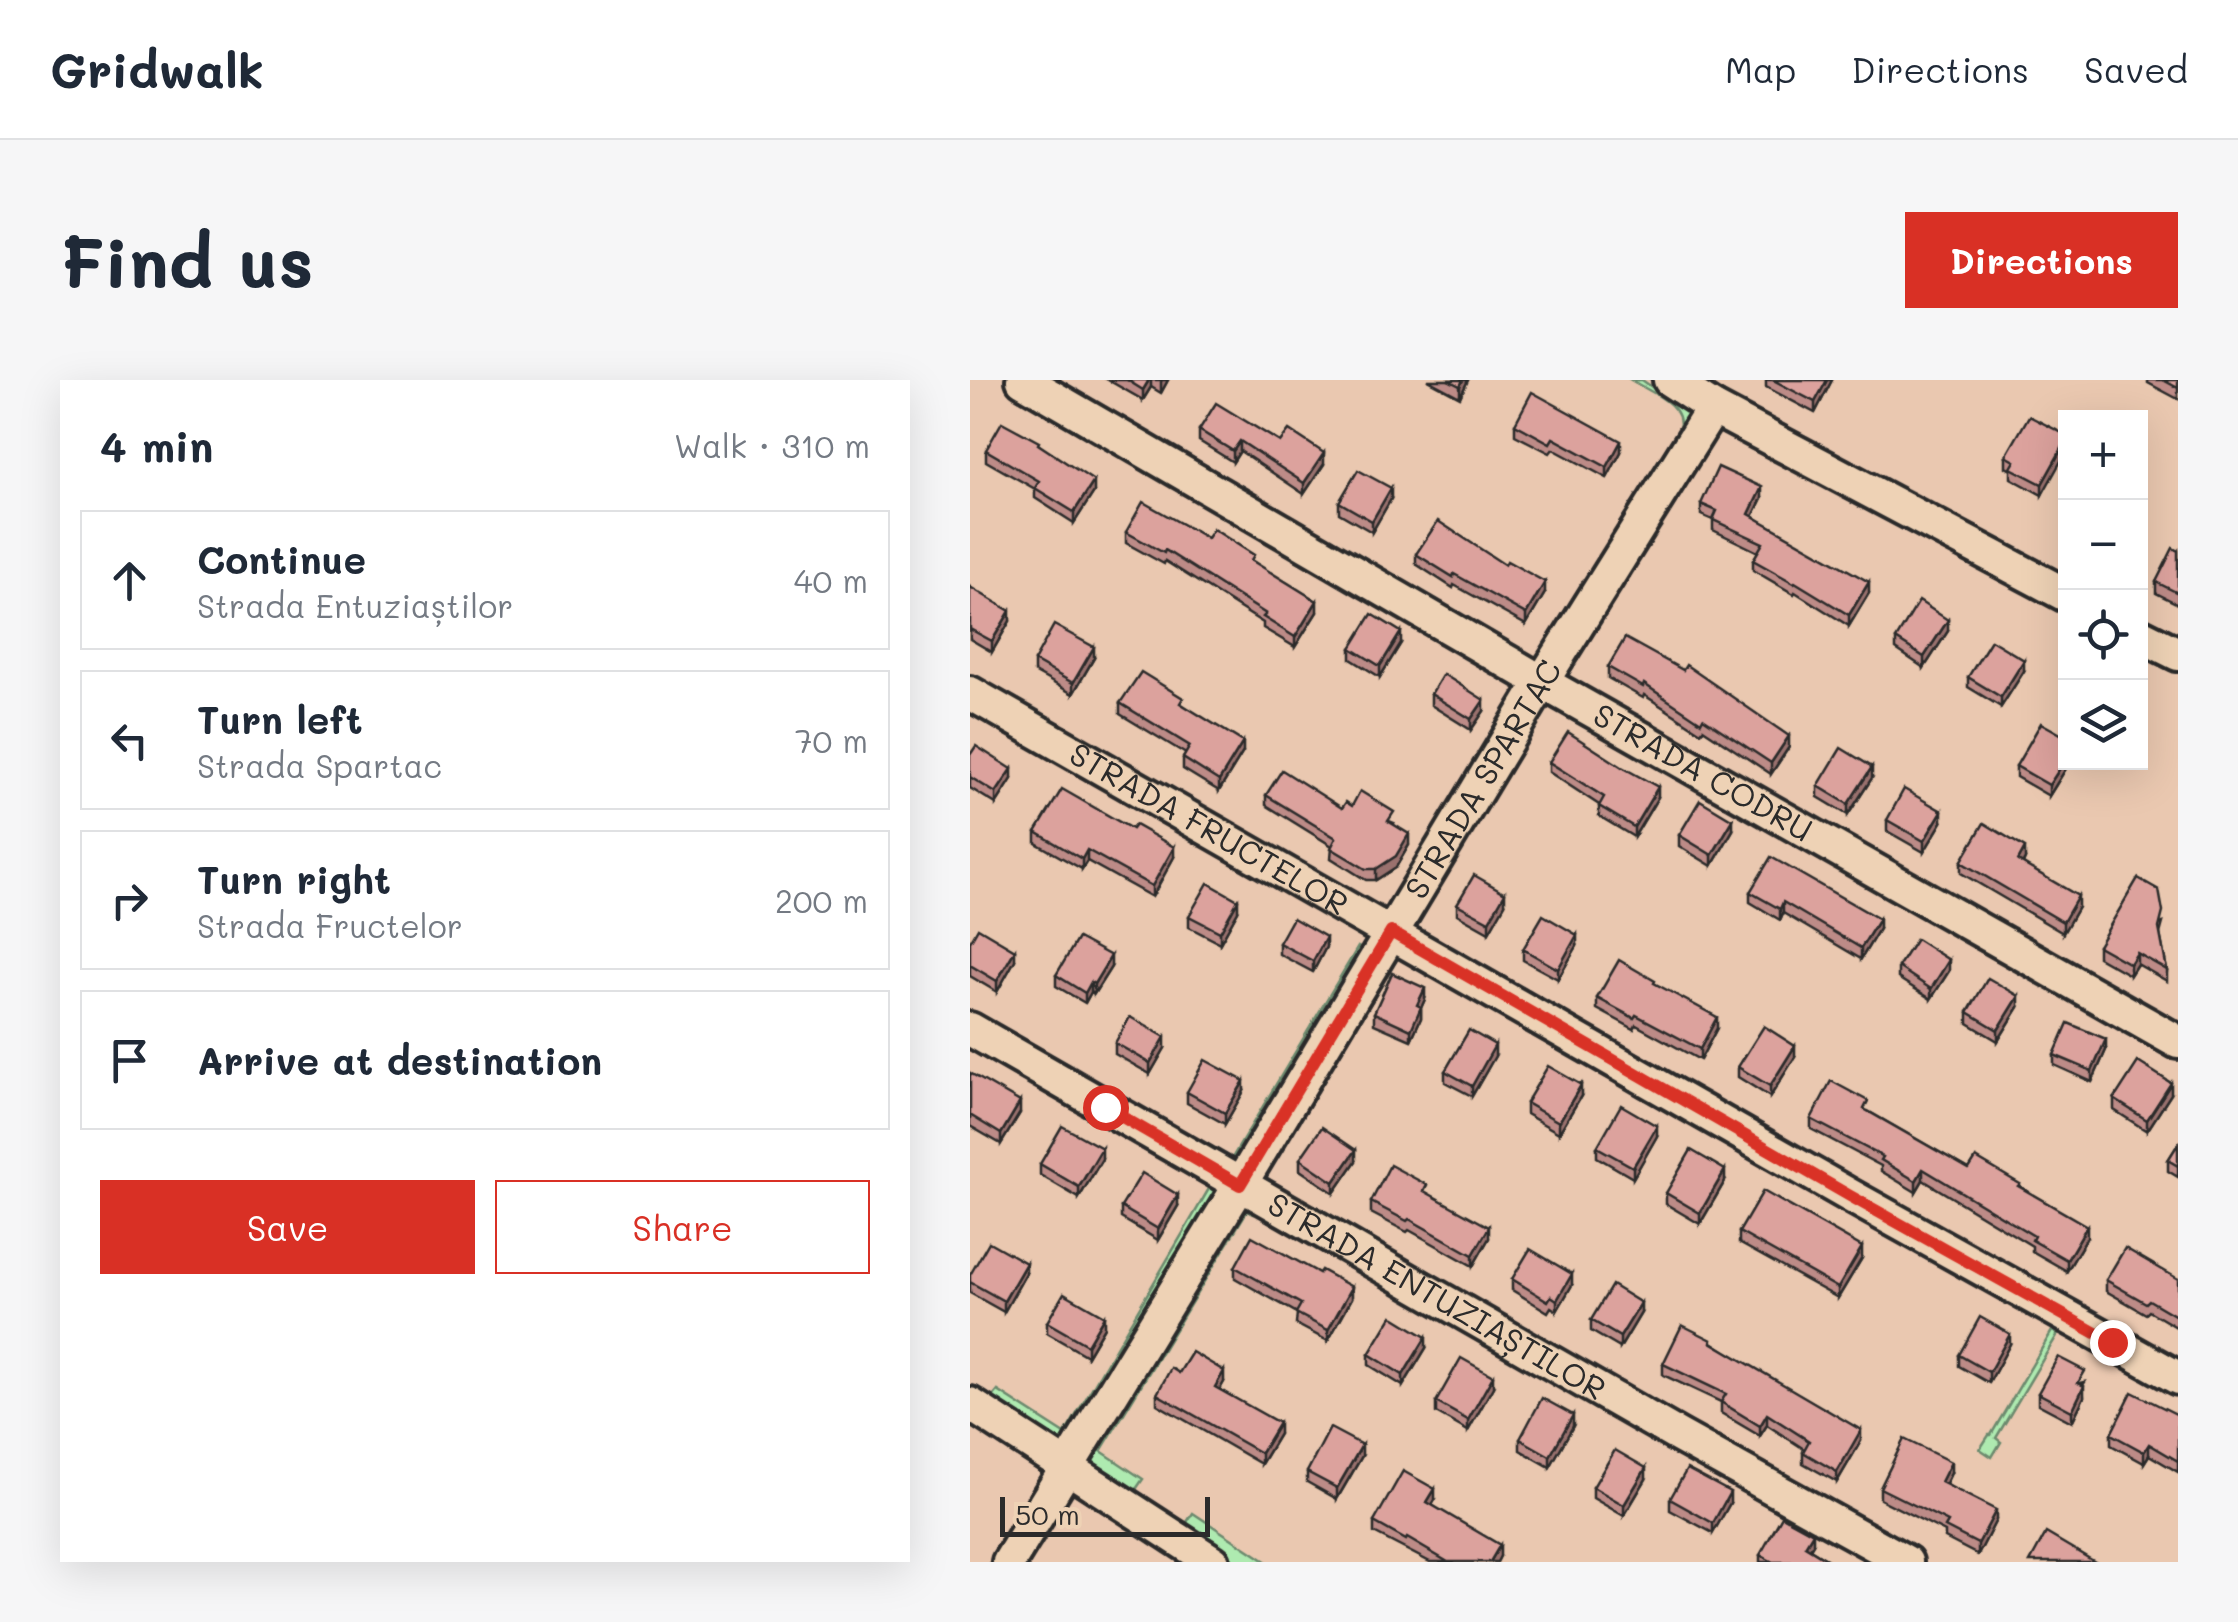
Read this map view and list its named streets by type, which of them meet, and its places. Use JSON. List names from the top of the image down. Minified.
{"streets":{"street":["STRADA CODRU","STRADA SPARTAC","STRADA FRUCTELOR","STRADA ENTUZIAȘTILOR"]},"crossings":[["STRADA CODRU","STRADA SPARTAC"],["STRADA SPARTAC","STRADA FRUCTELOR"],["STRADA SPARTAC","STRADA ENTUZIAȘTILOR"]],"scale_bar":"50 m","page":{"header":"Gridwalk","nav":["Map","Directions","Saved"],"buttons":["Directions",["Save","Share"]],"title":"Find us","heading":["4 min","Walk · 310 m"],"map_buttons":["+","−"],"list":[["Continue","Strada Entuziaștilor","40 m"],["Turn left","Strada Spartac","70 m"],["Turn right","Strada Fructelor","200 m"],"Arrive at destination"],"scale":"50 m"}}
